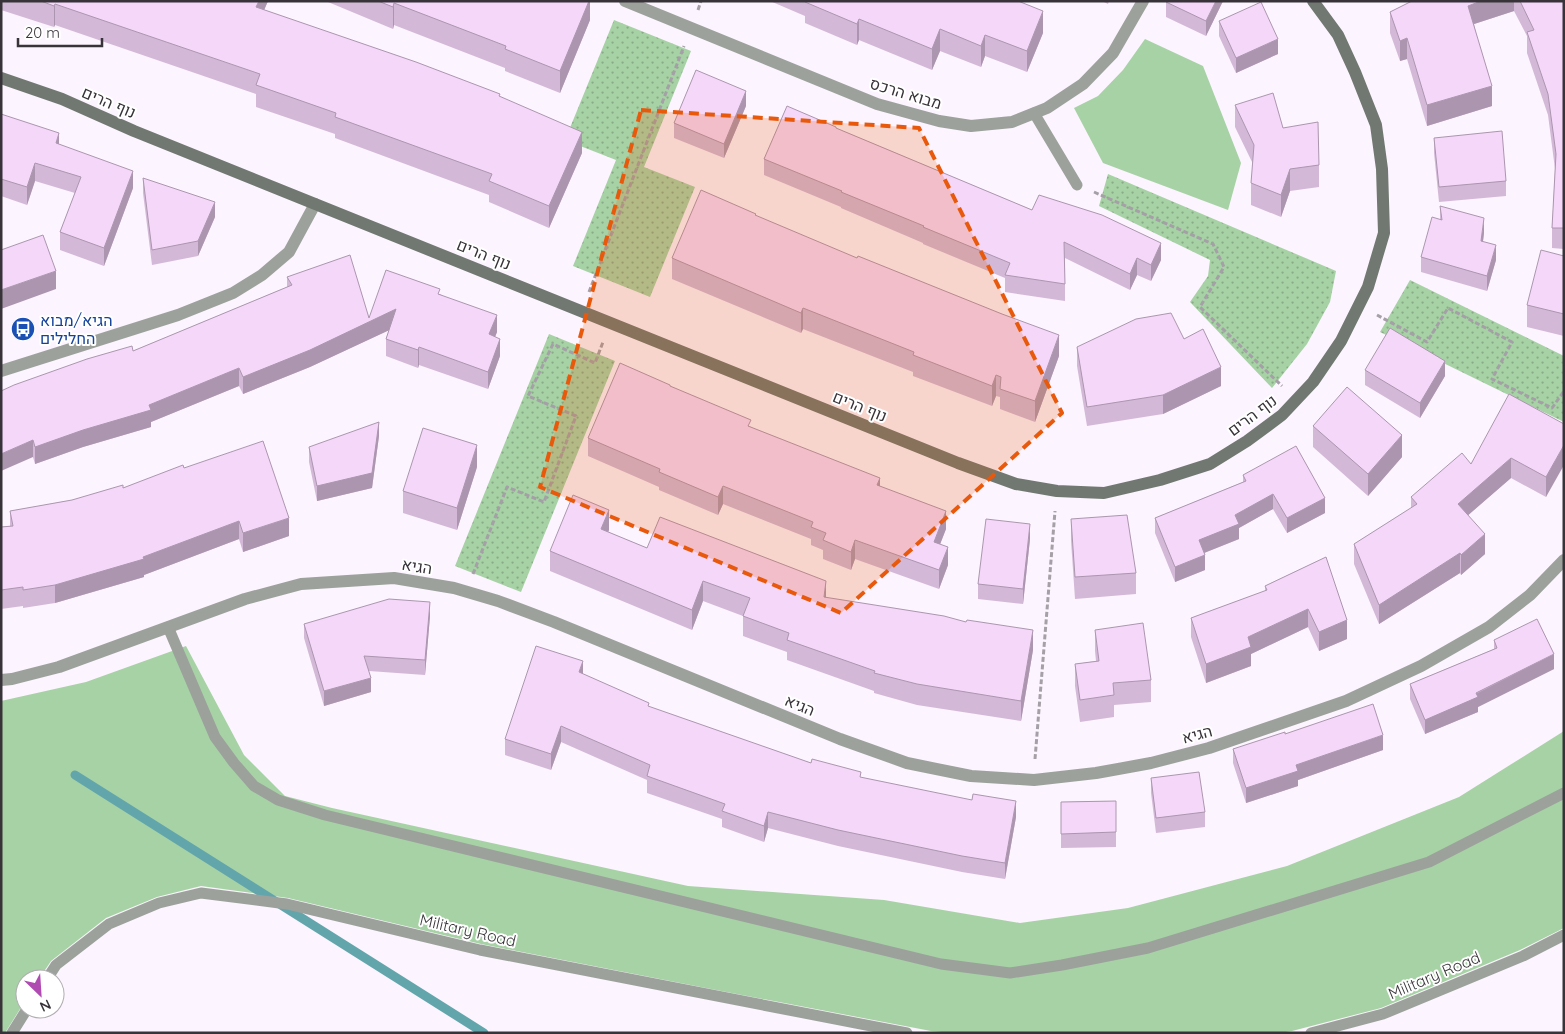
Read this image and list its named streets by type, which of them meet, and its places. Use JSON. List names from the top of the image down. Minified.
{"streets":{"street":["מבוא הרכס","נוף הרים","הגיא"],"lane":["Military Road"]},"places":{"bus stop":["הגיא/מבוא החלילים"]},"scale_bar":"20 m","north":"bottom right"}
